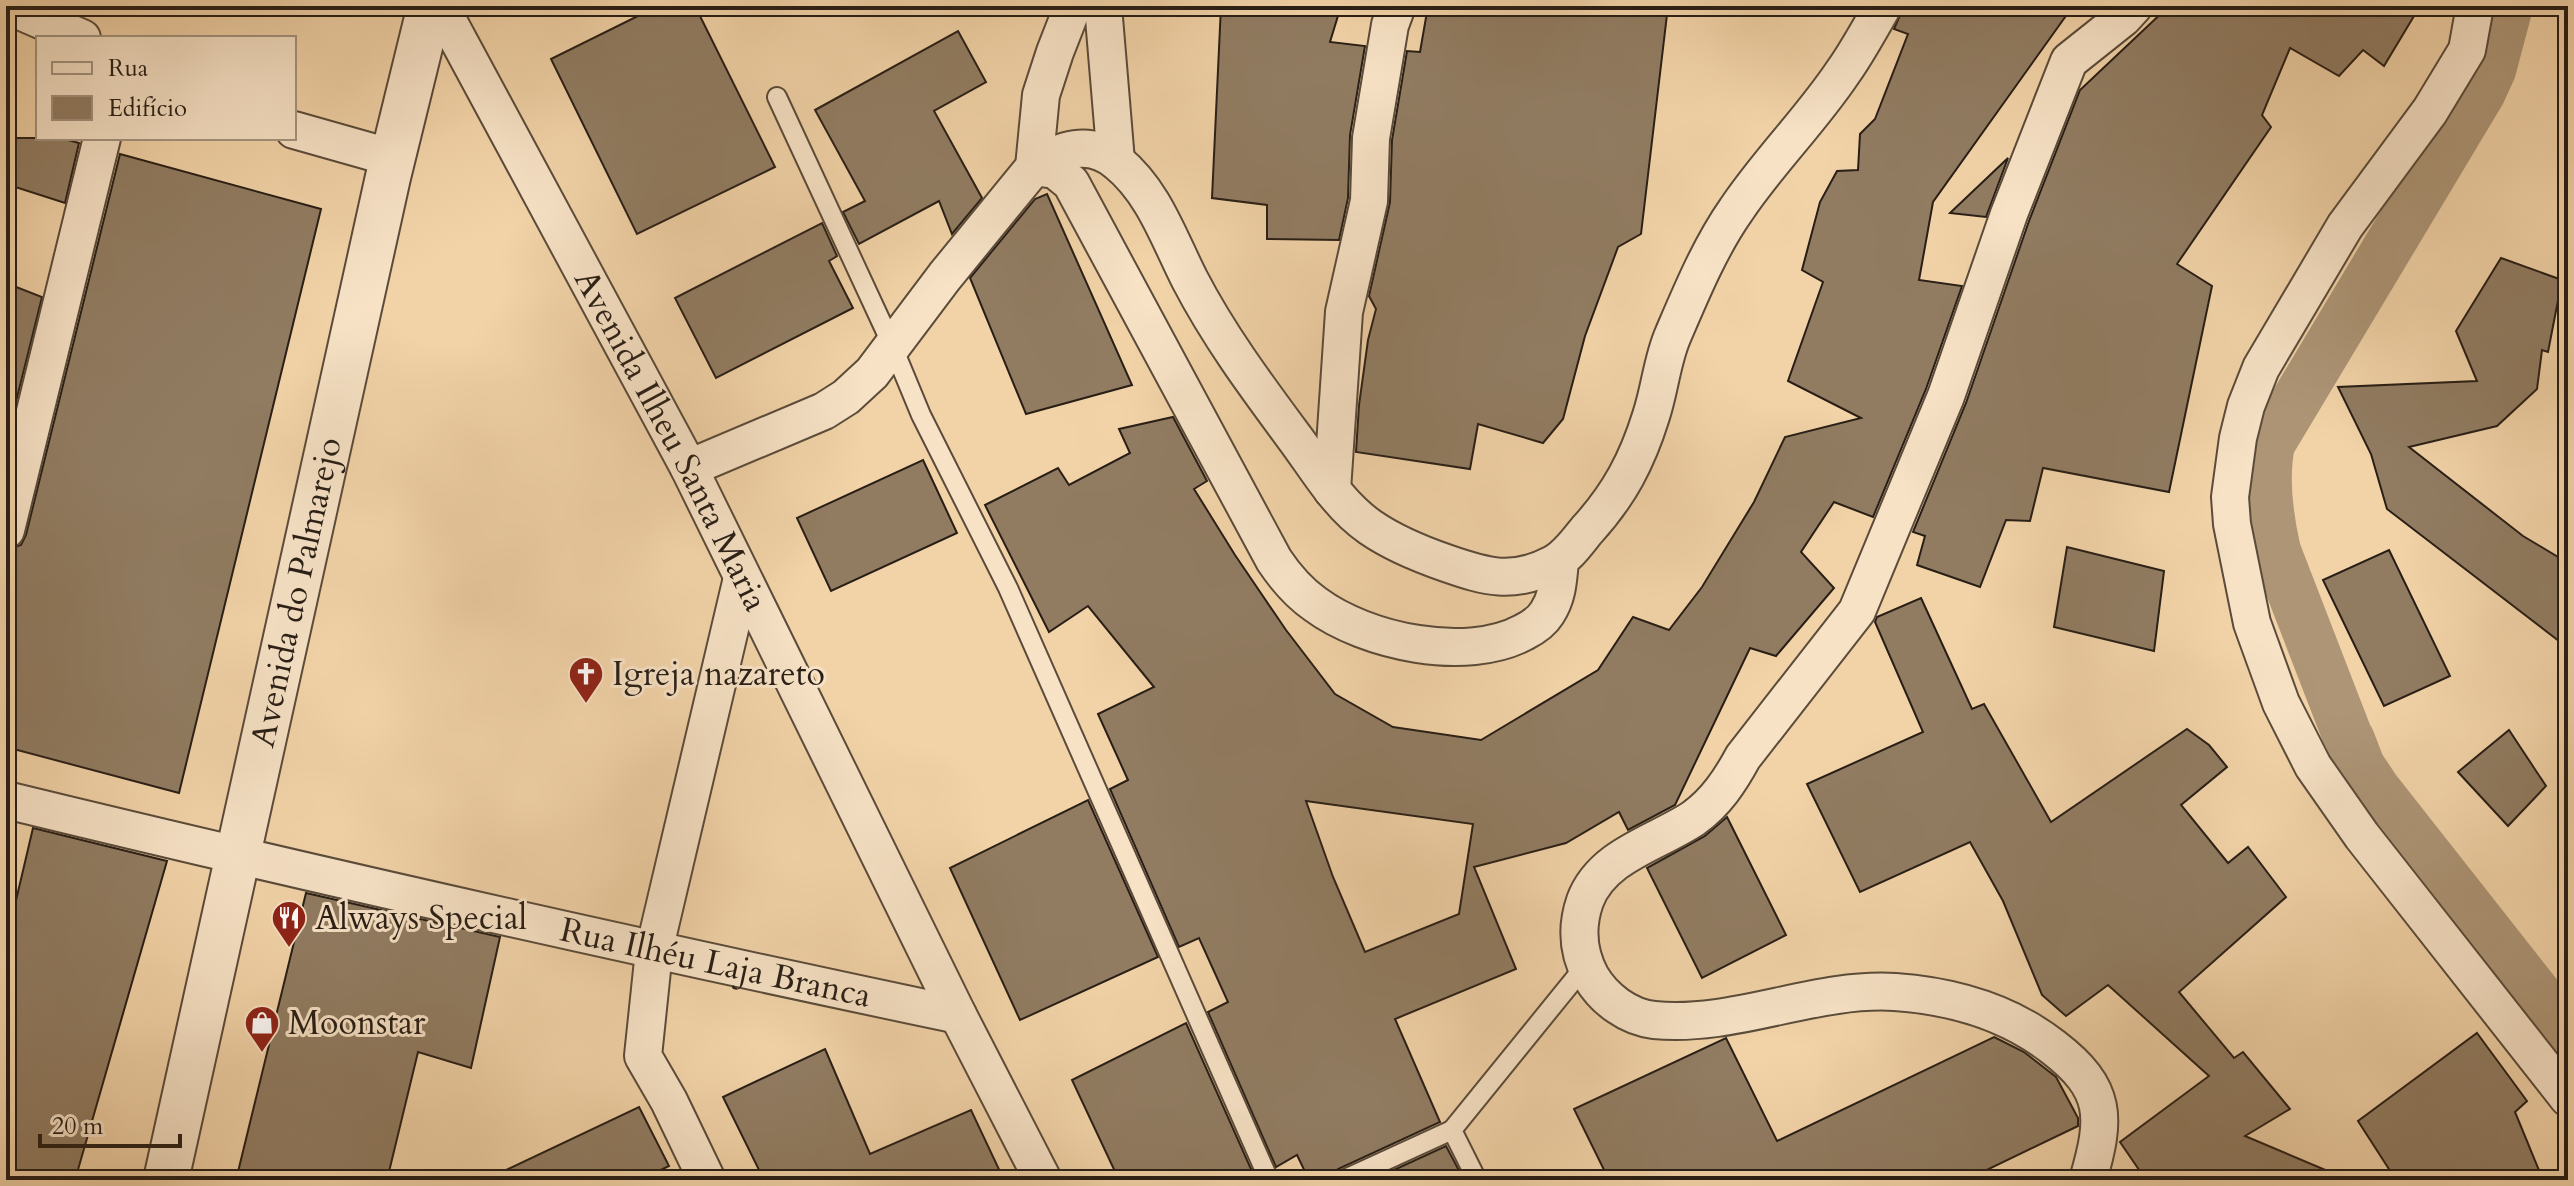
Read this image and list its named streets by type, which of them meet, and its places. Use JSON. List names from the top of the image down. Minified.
{"streets":{"street":["Avenida Ilheu Santa Maria","Avenida do Palmarejo","Rua Ilhéu Laja Branca"]},"crossings":[["Avenida Ilheu Santa Maria","Rua Ilhéu Laja Branca"],["Avenida do Palmarejo","Rua Ilhéu Laja Branca"]],"places":{"church":["Igreja nazareto"],"restaurant":["Always Special"],"shop":["Moonstar"]},"legend":["Rua","Edifício"],"scale_bar":"20 m"}
